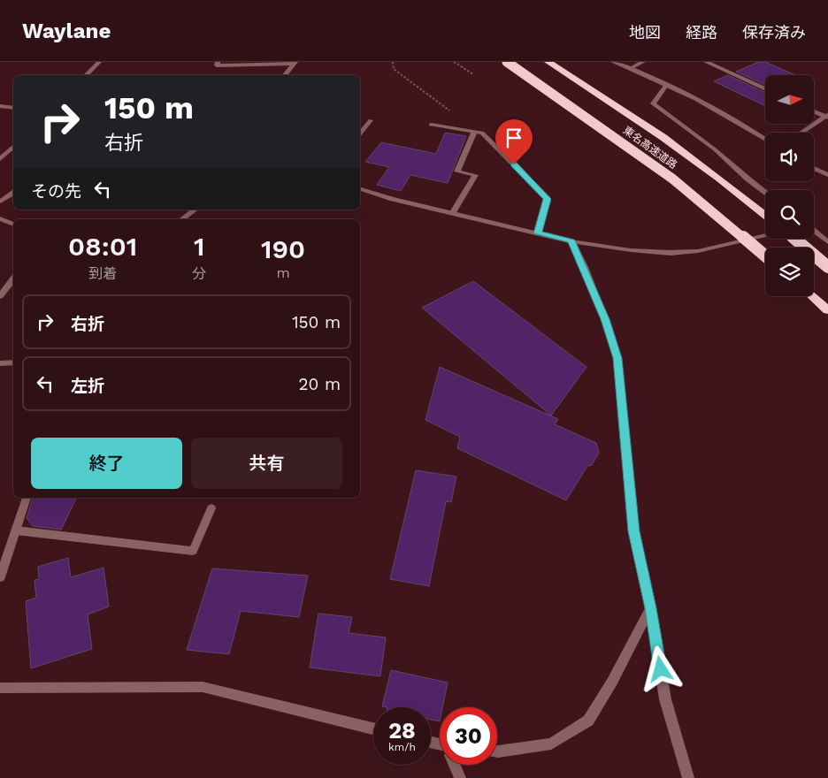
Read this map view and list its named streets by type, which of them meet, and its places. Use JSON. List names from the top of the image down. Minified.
{"streets":{"highway":["東名高速道路"]},"north":"right","page":{"header":"Waylane","nav":["地図","経路","保存済み"],"turn":["150 m","右折"],"then":"その先","eta":["08:01","到着","1","分","190","m"],"list":[{"name":"右折","value":"150 m"},{"name":"左折","value":"20 m"}],"buttons":["終了","共有"],"speed":"28 km/h","limit":"30"}}
